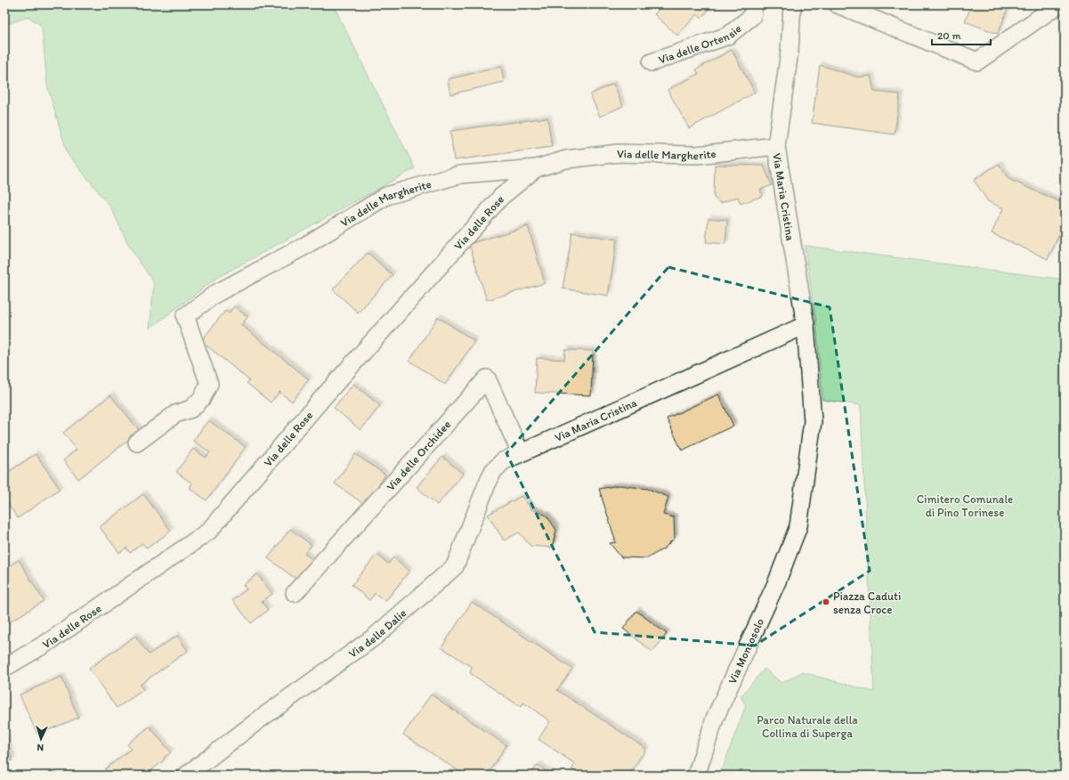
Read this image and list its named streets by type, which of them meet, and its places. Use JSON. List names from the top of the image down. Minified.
{"streets":{"street":["Via delle Ortensie","Via delle Margherite","Via Maria Cristina","Via delle Rose","Via delle Orchidee","Via delle Dalie","Via Montosolo"]},"crossings":[["Via delle Margherite","Via Maria Cristina"],["Via delle Margherite","Via delle Rose"],["Via Maria Cristina","Via delle Orchidee"],["Via Maria Cristina","Via delle Dalie"],["Via Maria Cristina","Via Montosolo"],["Via delle Orchidee","Via delle Dalie"]],"parks":["Cimitero Comunale di Pino Torinese","Parco Naturale della Collina di Superga"],"places":["Piazza Caduti senza Croce"],"scale_bar":"20 m","north":"bottom"}
